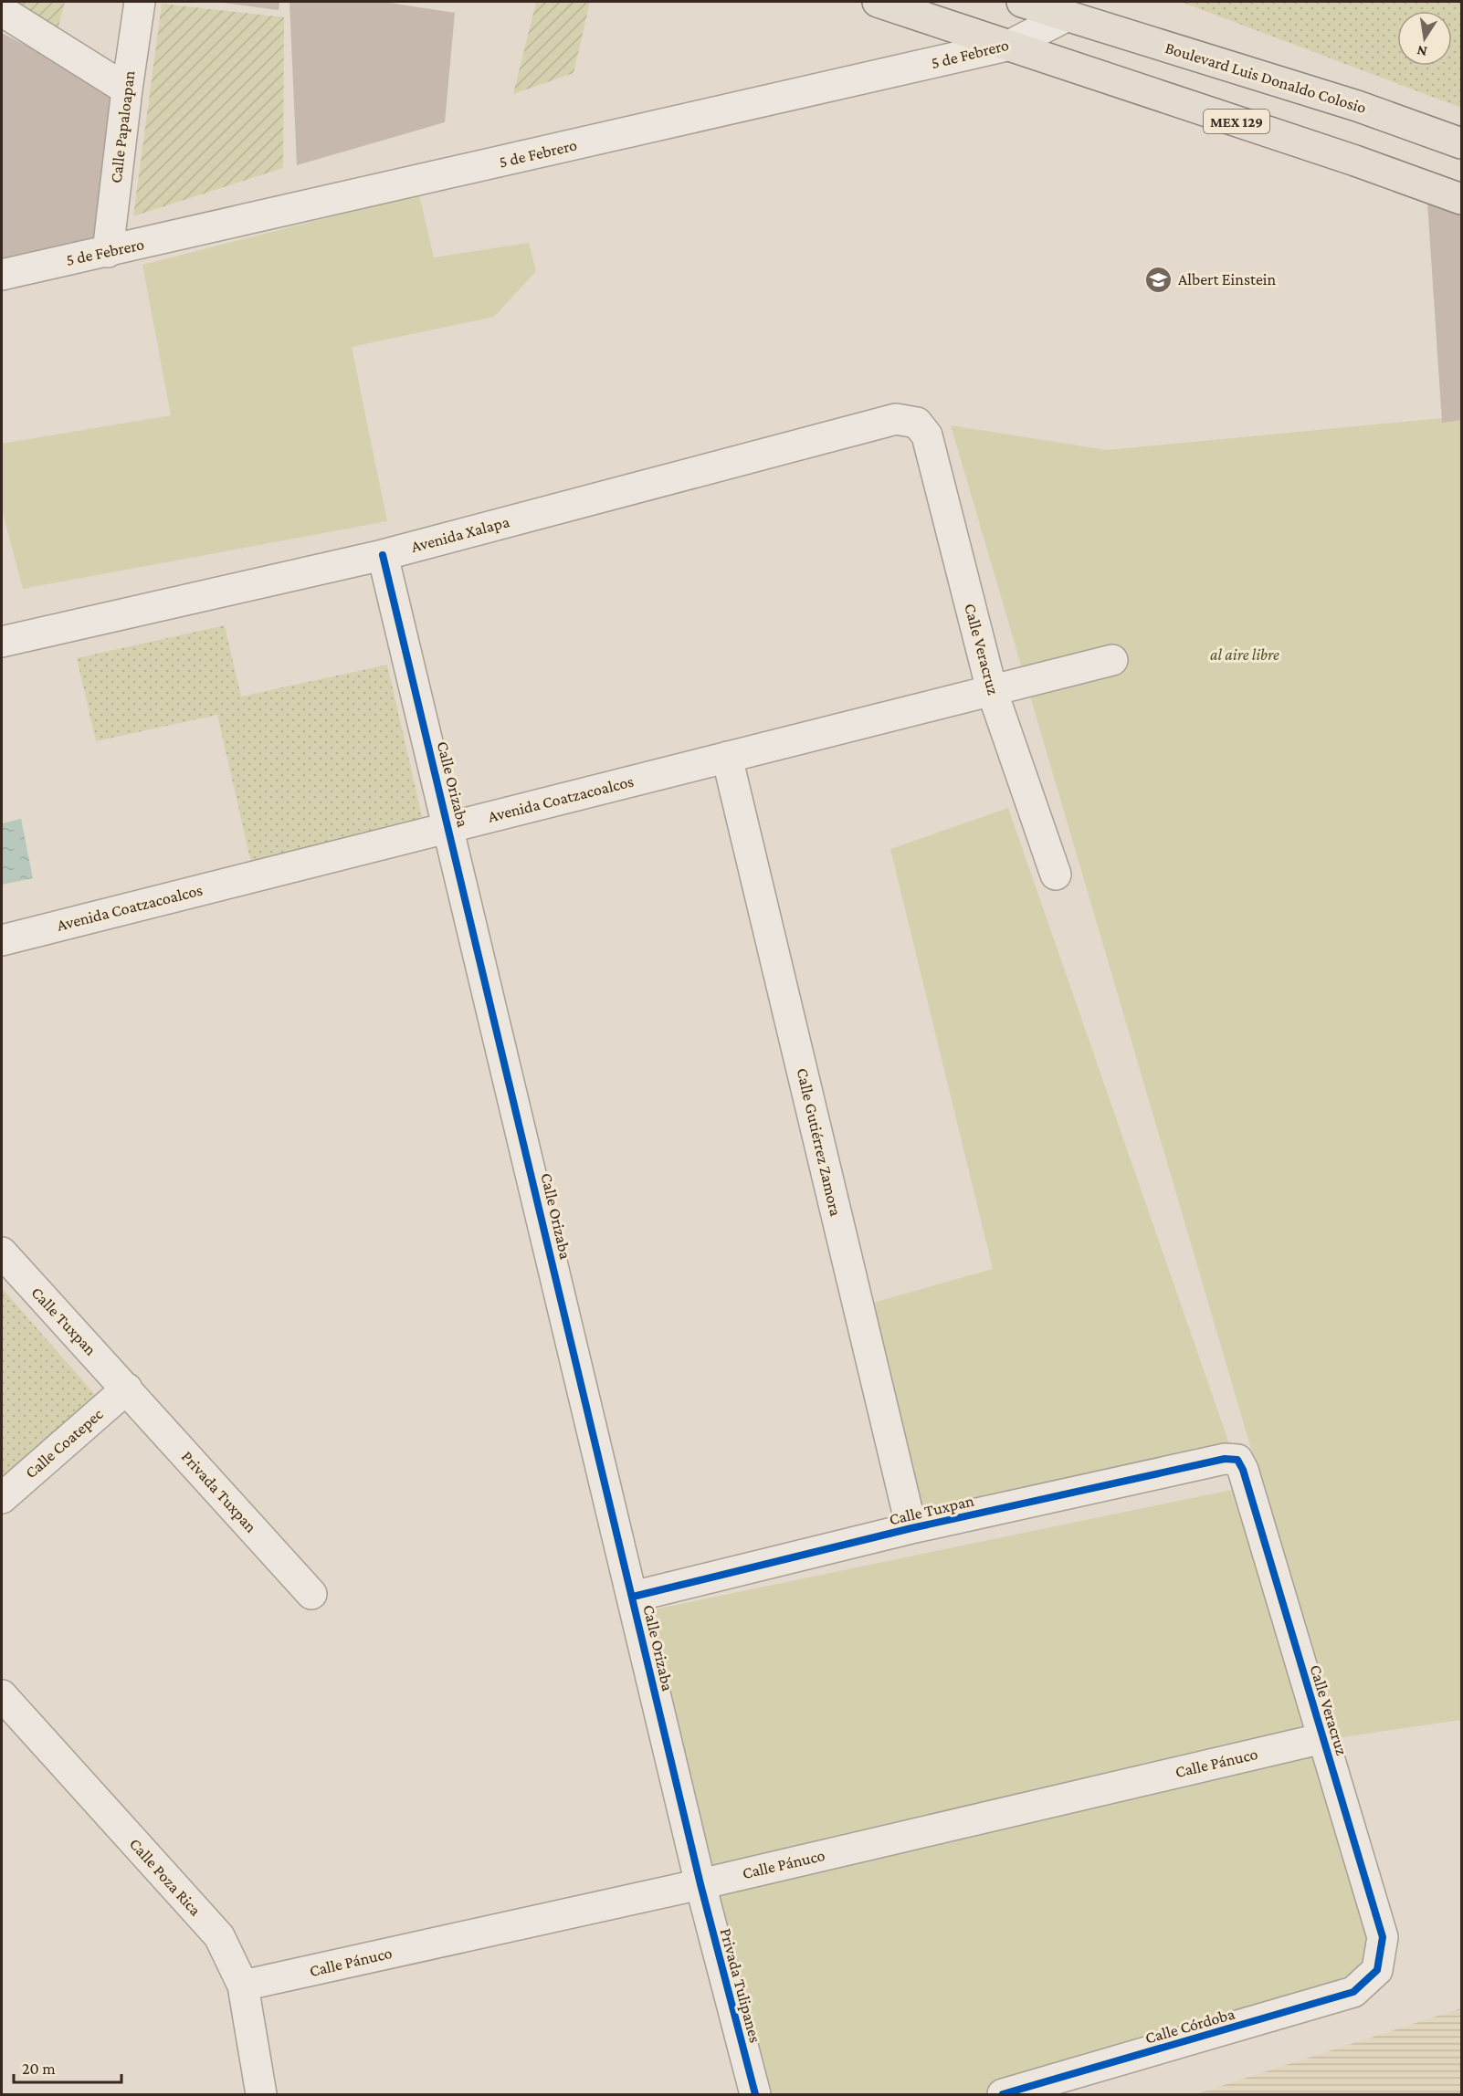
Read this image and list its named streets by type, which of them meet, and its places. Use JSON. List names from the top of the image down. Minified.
{"streets":{"main road":["Boulevard Luis Donaldo Colosio","MEX 129"],"street":["5 de Febrero","Calle Papaloapan","Avenida Xalapa","Calle Veracruz","Calle Orizaba","Avenida Coatzacoalcos","Calle Gutiérrez Zamora","Calle Tuxpan","Calle Coatepec","Privada Tuxpan","Calle Pánuco","Calle Poza Rica","Privada Tulipanes","Calle Córdoba"]},"crossings":[["5 de Febrero","Boulevard Luis Donaldo Colosio"],["5 de Febrero","MEX 129"],["5 de Febrero","Calle Papaloapan"],["Avenida Xalapa","Calle Veracruz"],["Avenida Xalapa","Calle Orizaba"],["Calle Veracruz","Avenida Coatzacoalcos"],["Calle Veracruz","Calle Tuxpan"],["Calle Veracruz","Calle Pánuco"],["Calle Veracruz","Calle Córdoba"],["Calle Orizaba","Avenida Coatzacoalcos"],["Calle Orizaba","Calle Tuxpan"],["Calle Orizaba","Calle Pánuco"],["Calle Orizaba","Privada Tulipanes"],["Avenida Coatzacoalcos","Calle Gutiérrez Zamora"],["Calle Gutiérrez Zamora","Calle Tuxpan"],["Calle Tuxpan","Calle Coatepec"],["Calle Tuxpan","Privada Tuxpan"],["Calle Coatepec","Privada Tuxpan"],["Calle Pánuco","Calle Poza Rica"],["Calle Pánuco","Privada Tulipanes"]],"parks":["al aire libre"],"places":{"school or university":["Albert Einstein"]},"scale_bar":"20 m","north":"bottom"}
